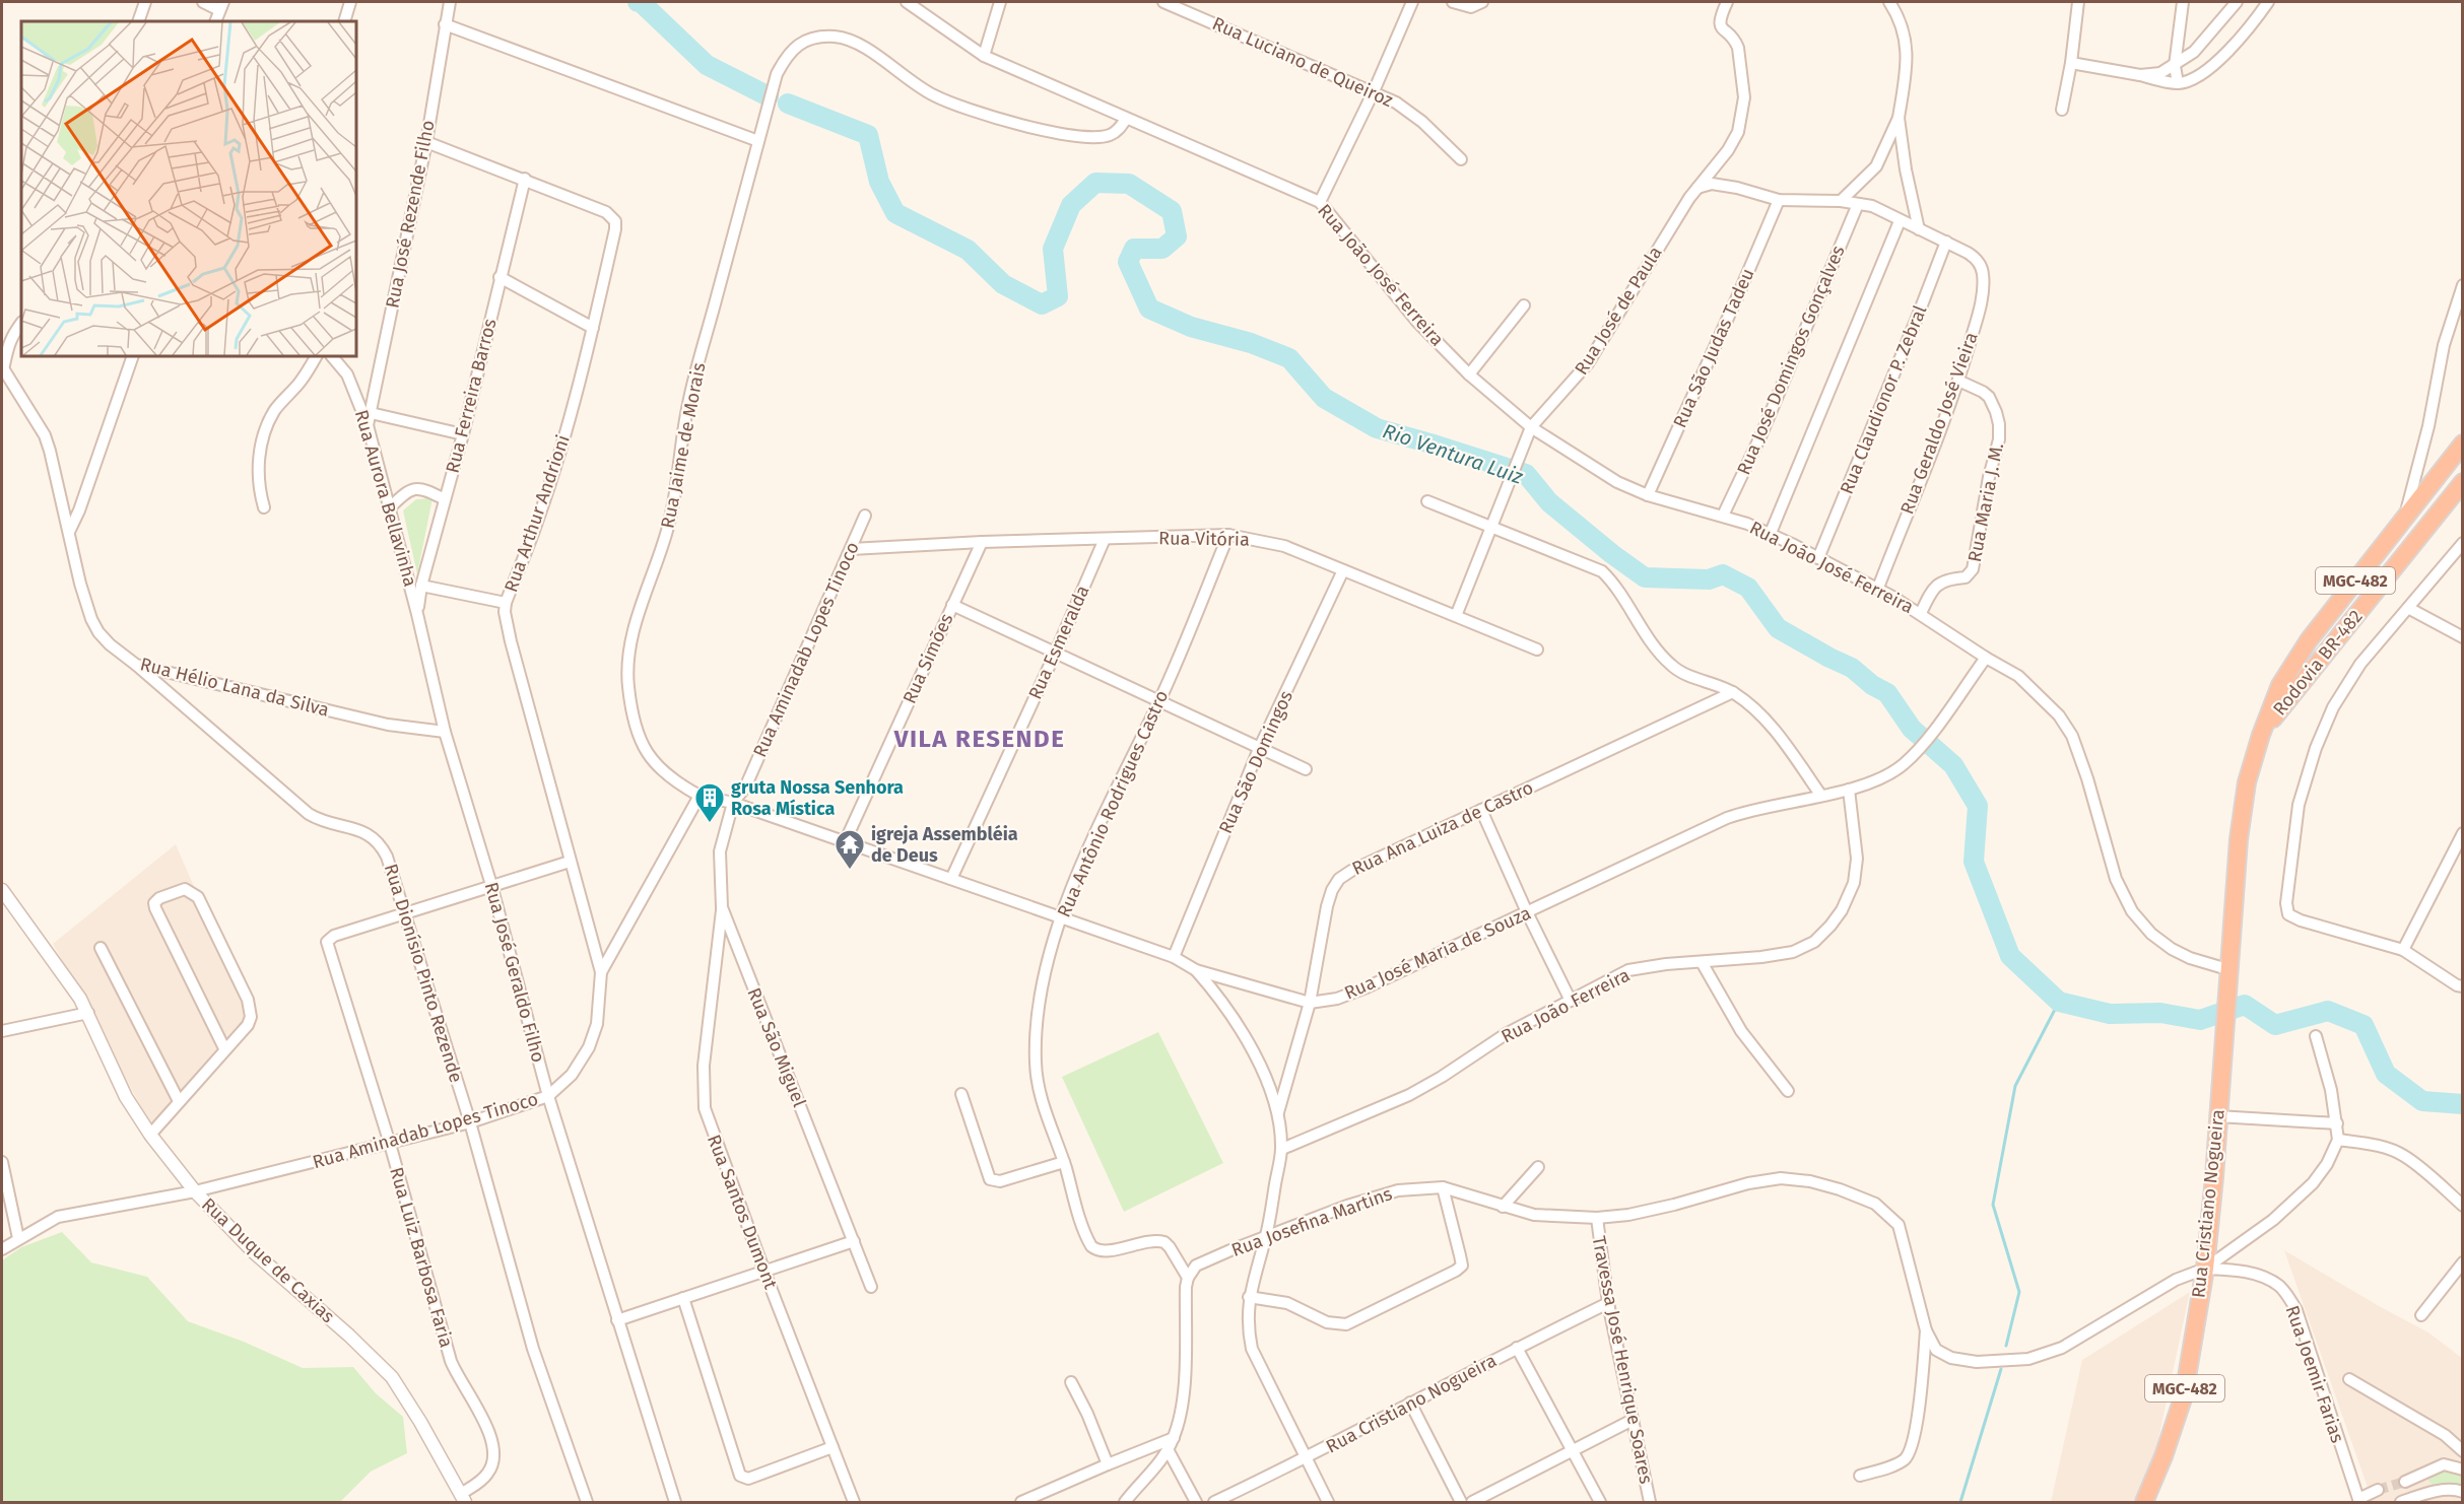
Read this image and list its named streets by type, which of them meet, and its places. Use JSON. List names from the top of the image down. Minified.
{"streets":{"highway":["MGC-482","Rodovia BR-482","Rua Cristiano Nogueira"],"street":["Rua Luciano de Queiroz","Rua José Rezende Filho","Rua João José Ferreira","Rua José de Paula","Rua São Judas Tadeu","Rua José Domingos Gonçalves","Rua Ferreira Barros","Rua Claudionor P. Zebral","Rua Geraldo José Vieira","Rua Jaime de Morais","Rua Aurora Bellavinha","Rua Maria J. M.","Rua Arthur Andrioni","Rua Vitória","Rua Esmeralda","Rua Aminadab Lopes Tinoco","Rua Simões","Rua Hélio Lana da Silva","Rua São Domingos","Rua Antônio Rodrigues Castro","Rua Ana Luiza de Castro","Rua José Maria de Souza","Rua José Geraldo Filho","Rua Dionísio Pinto Rezende","Rua João Ferreira","Rua São Miguel","Rua Santos Dumont","Rua Josefina Martins","Rua Luiz Barbosa Faria","Rua Duque de Caxias","Travessa José Henrique Soares","Rua Joemir Farias"]},"crossings":[["Rua José Rezende Filho","Rua Aurora Bellavinha"],["Rua João José Ferreira","Rua José de Paula"],["Rua João José Ferreira","Rua São Judas Tadeu"],["Rua João José Ferreira","Rua José Domingos Gonçalves"],["Rua João José Ferreira","Rua Claudionor P. Zebral"],["Rua João José Ferreira","Rua Geraldo José Vieira"],["Rua João José Ferreira","Rua Jaime de Morais"],["Rua João José Ferreira","Rua Maria J. M."],["Rua João José Ferreira","Rodovia BR-482"],["Rua João José Ferreira","Rua José Maria de Souza"],["Rua José de Paula","Rua Geraldo José Vieira"],["Rua José de Paula","Rua Vitória"],["Rua São Judas Tadeu","Rua Geraldo José Vieira"],["Rua José Domingos Gonçalves","Rua Geraldo José Vieira"],["Rua Ferreira Barros","Rua Aurora Bellavinha"],["Rua Ferreira Barros","Rua Arthur Andrioni"],["Rua Ferreira Barros","Rua José Geraldo Filho"],["Rua Claudionor P. Zebral","Rua Geraldo José Vieira"],["Rua Geraldo José Vieira","Rua Maria J. M."],["Rua Jaime de Morais","Rua Aminadab Lopes Tinoco"],["Rua Aurora Bellavinha","Rua José Geraldo Filho"],["Rua Arthur Andrioni","Rua Aminadab Lopes Tinoco"],["Rua Vitória","Rua Esmeralda"],["Rua Vitória","Rua Aminadab Lopes Tinoco"],["Rua Vitória","Rua Simões"],["Rua Vitória","Rua São Domingos"],["Rua Vitória","Rua Antônio Rodrigues Castro"],["Rua Esmeralda","Rua José Maria de Souza"],["Rua Aminadab Lopes Tinoco","Rua José Maria de Souza"],["Rua Aminadab Lopes Tinoco","Rua José Geraldo Filho"],["Rua Aminadab Lopes Tinoco","Rua Dionísio Pinto Rezende"],["Rua Aminadab Lopes Tinoco","Rua São Miguel"],["Rua Aminadab Lopes Tinoco","Rua Luiz Barbosa Faria"],["Rua Aminadab Lopes Tinoco","Rua Duque de Caxias"],["Rua Simões","Rua José Maria de Souza"],["Rodovia BR-482","Rua Cristiano Nogueira"],["Rua Hélio Lana da Silva","Rua José Geraldo Filho"],["Rua Hélio Lana da Silva","Rua Dionísio Pinto Rezende"],["Rua São Domingos","Rua José Maria de Souza"],["Rua Antônio Rodrigues Castro","Rua José Maria de Souza"],["Rua Antônio Rodrigues Castro","Rua Josefina Martins"],["Rua Ana Luiza de Castro","Rua José Maria de Souza"],["Rua José Maria de Souza","Rua João Ferreira"],["Rua José Maria de Souza","Rua São Miguel"],["Rua Dionísio Pinto Rezende","Rua Luiz Barbosa Faria"],["Rua São Miguel","Rua Santos Dumont"],["Rua Cristiano Nogueira","Rua Josefina Martins"],["Rua Cristiano Nogueira","Travessa José Henrique Soares"],["Rua Cristiano Nogueira","Rua Joemir Farias"],["Rua Josefina Martins","Travessa José Henrique Soares"],["Rua Josefina Martins","Rua Joemir Farias"],["Rua Luiz Barbosa Faria","Rua Duque de Caxias"]],"districts":["VILA RESENDE"],"water":["Rio Ventura Luiz"],"places":{"building":["gruta Nossa Senhora Rosa Mística"],"temple":["igreja Assembléia de Deus"]}}
